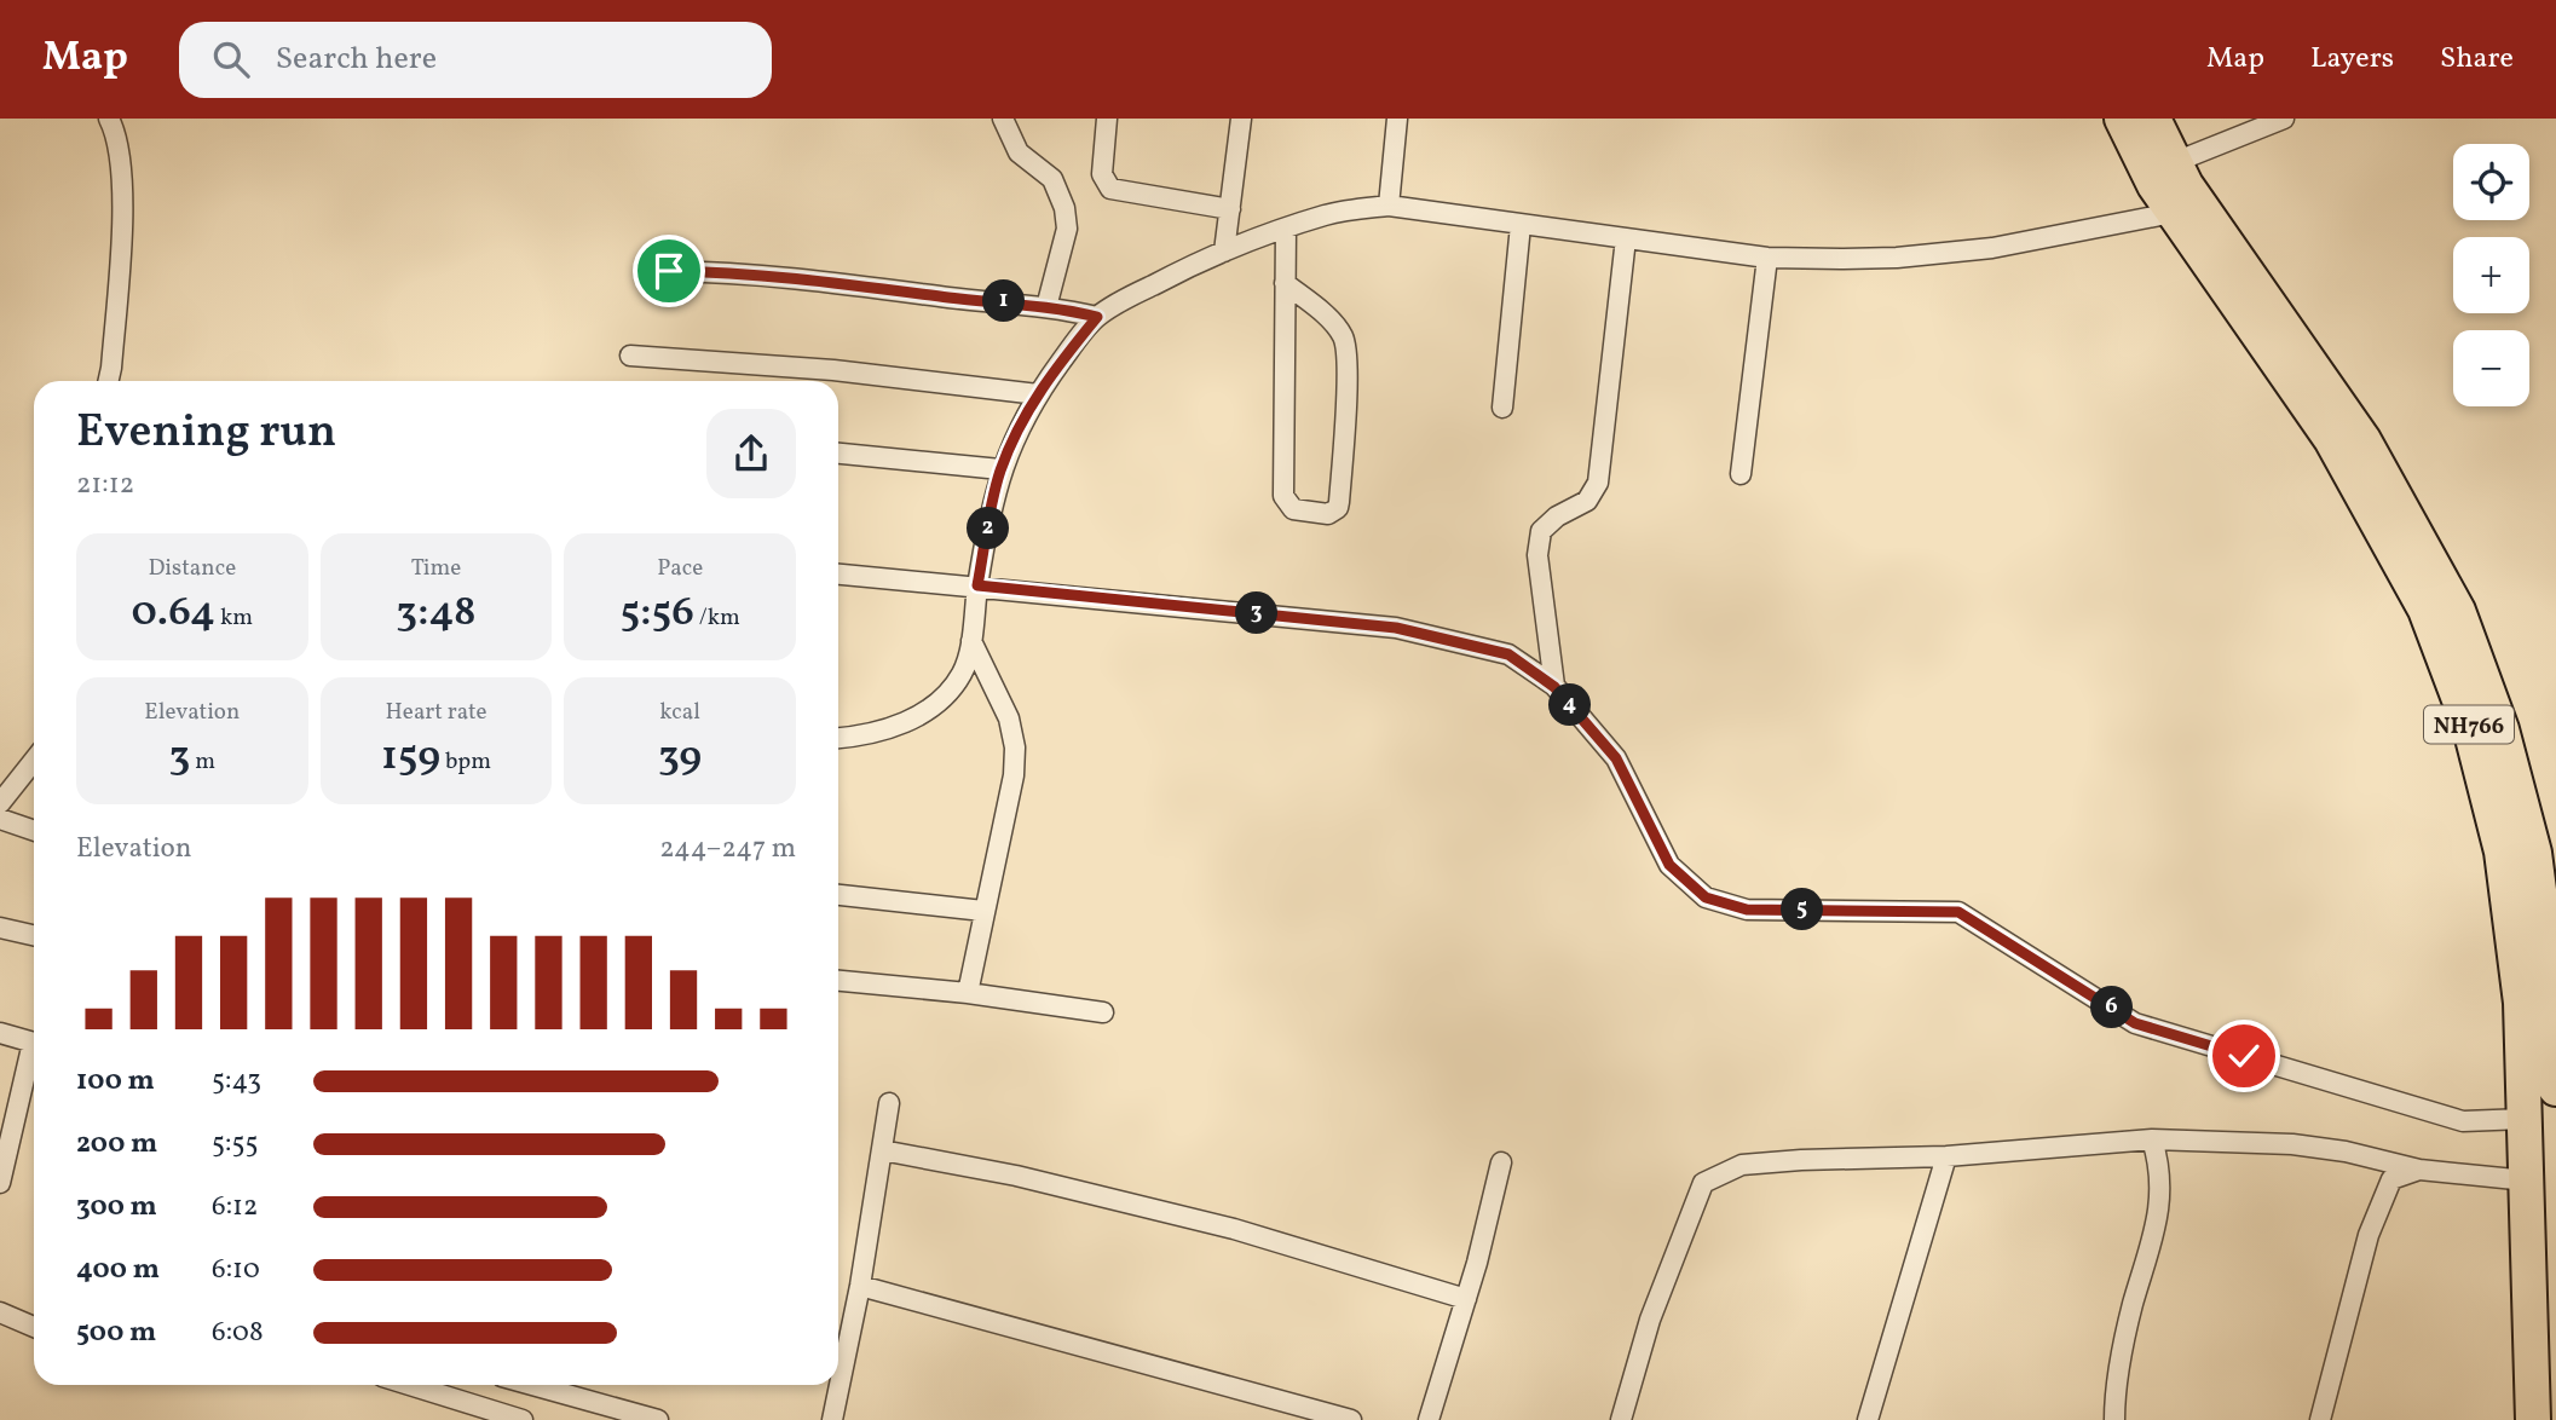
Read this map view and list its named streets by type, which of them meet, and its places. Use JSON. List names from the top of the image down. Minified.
{"streets":{"highway":["NH766"]},"page":{"header":"Map","search":"Search here","nav":["Map","Layers","Share"],"map_buttons":["+","−"],"pins":["1","2","3","4","5","6"],"heading":["Evening run","21:12"],"stats":[["Distance","0.64 km"],["Time","3:48"],["Pace","5:56 /km"],["Elevation","3 m"],["Heart rate","159 bpm"],["kcal","39"]],"chart":["Elevation","244–247 m"],"list":[{"name":"100 m","note":"5:43"},{"name":"200 m","note":"5:55"},{"name":"300 m","note":"6:12"},{"name":"400 m","note":"6:10"},{"name":"500 m","note":"6:08"}]}}
